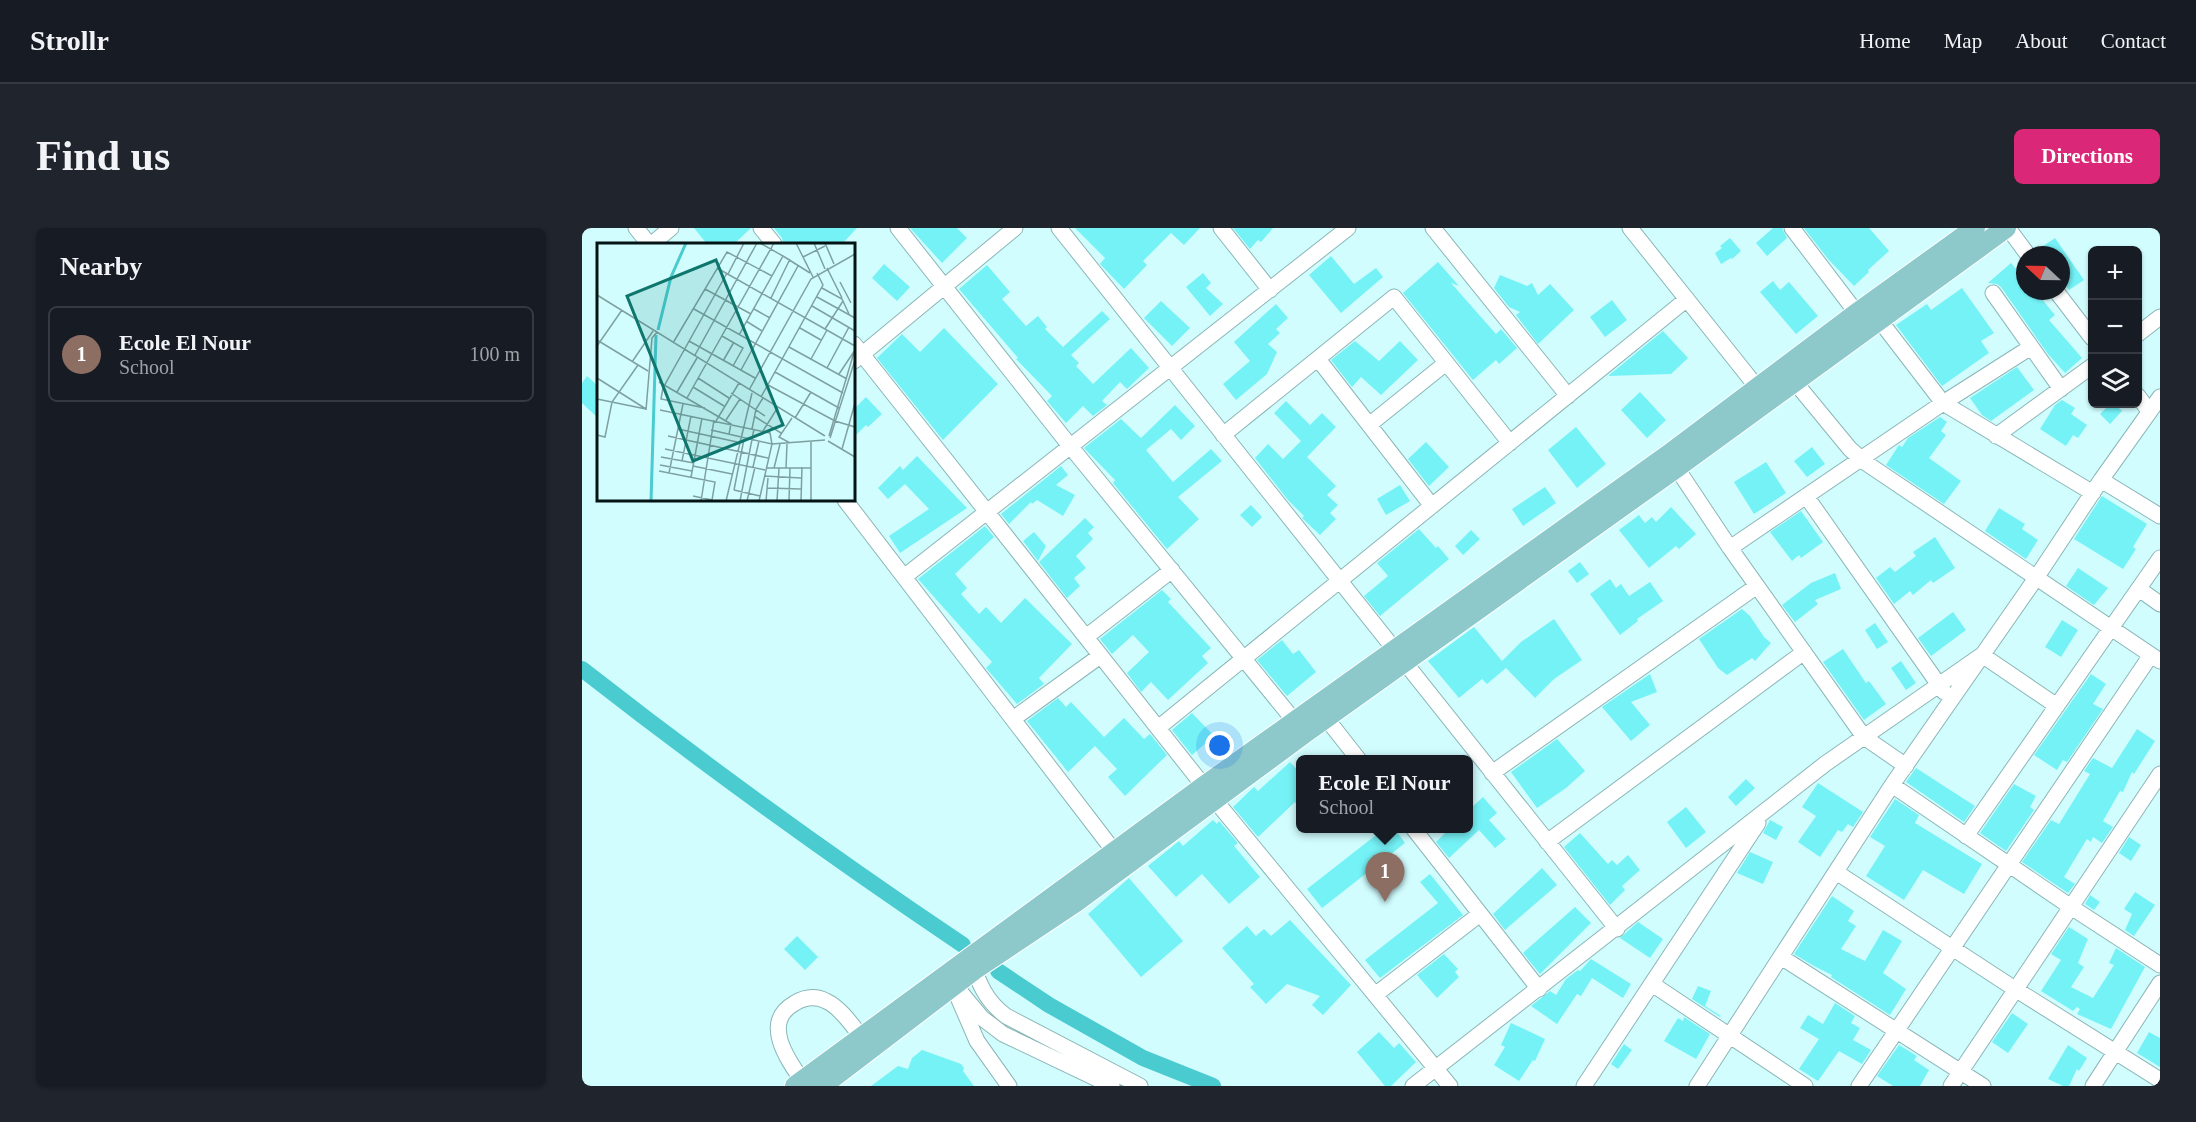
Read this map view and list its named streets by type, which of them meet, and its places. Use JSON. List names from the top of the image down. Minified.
{"north":"left","page":{"header":"Strollr","nav":["Home","Map","About","Contact"],"buttons":"Directions","title":"Find us","heading":"Nearby","map_buttons":["+","−"],"list":[{"mark":"1","name":"Ecole El Nour","note":"School","value":"100 m"}],"popup":["Ecole El Nour","School"],"pins":"1"}}
